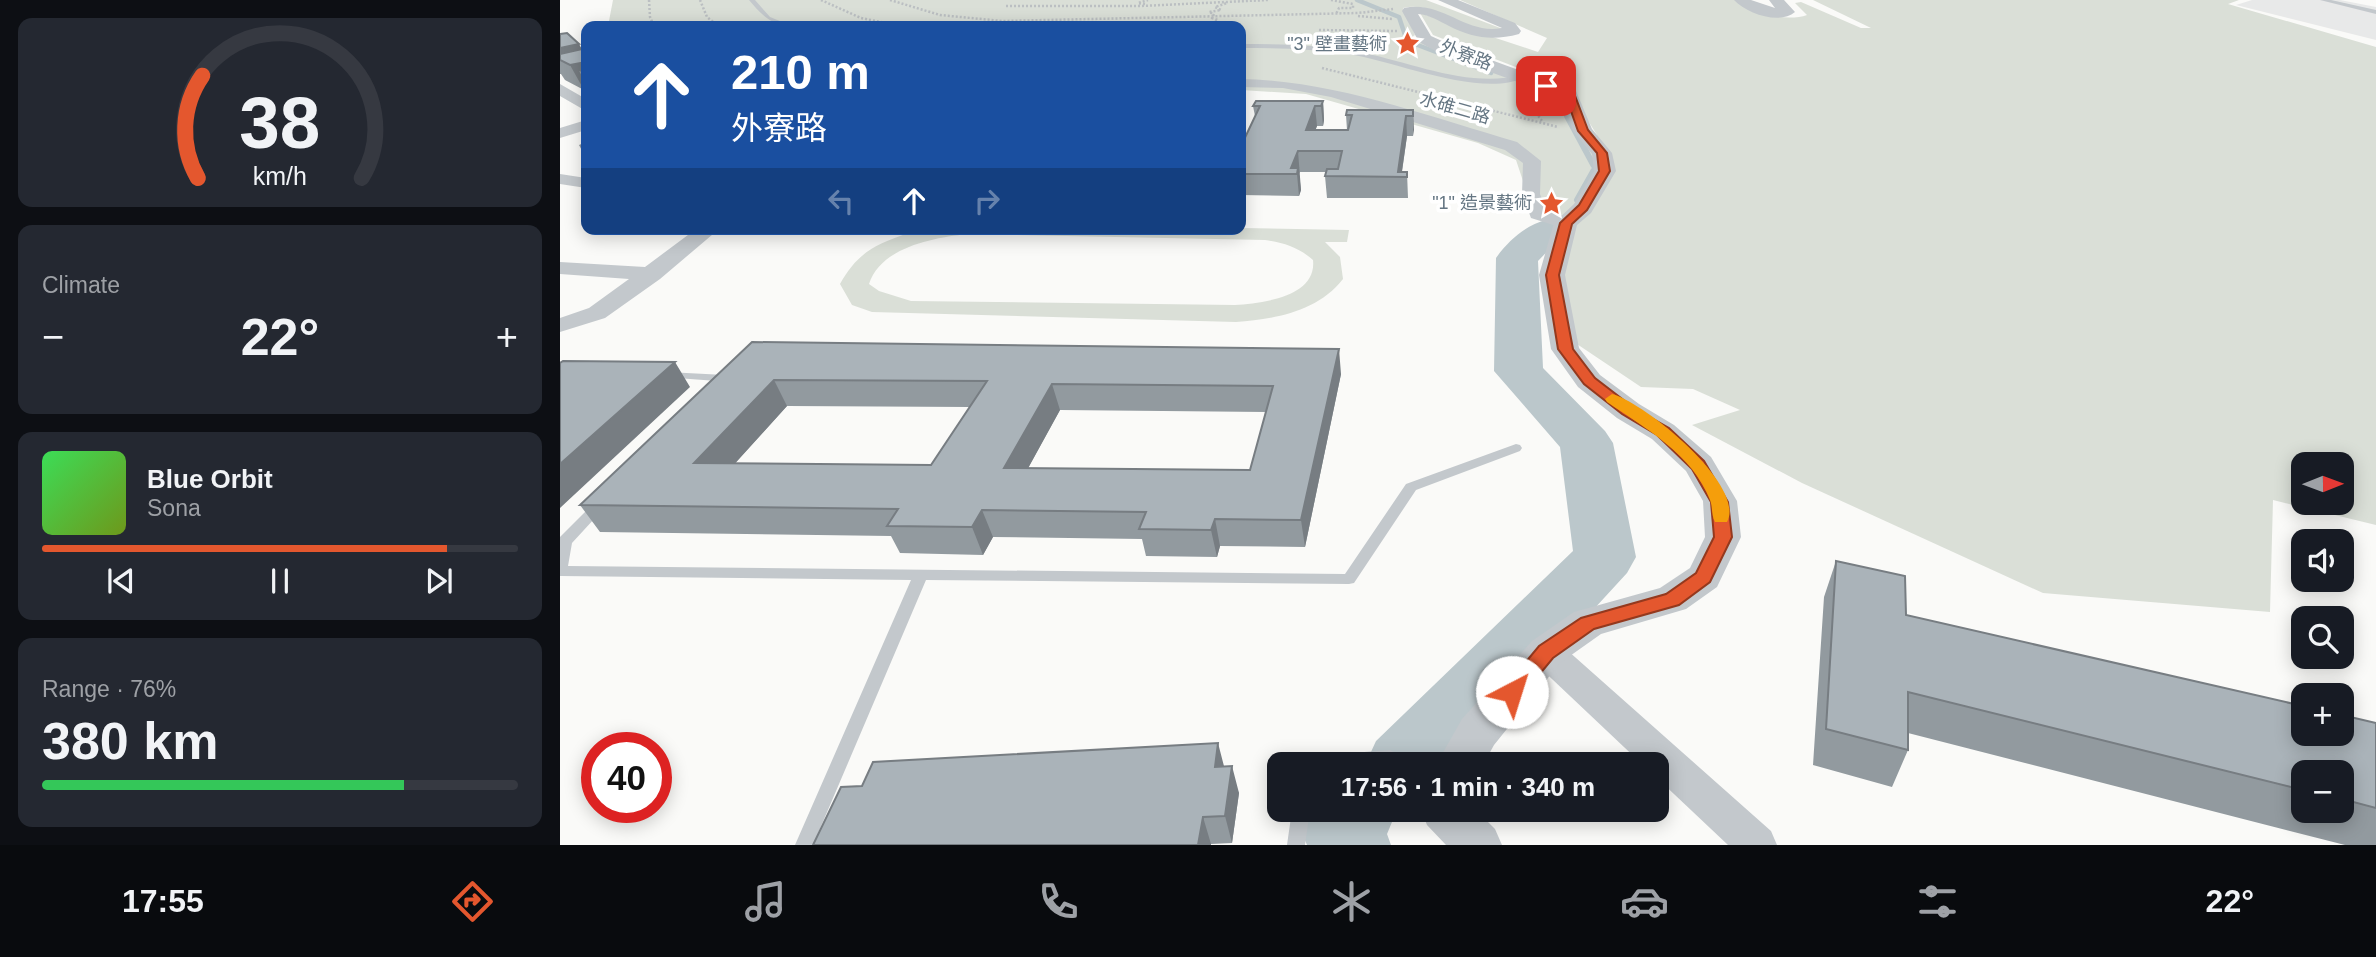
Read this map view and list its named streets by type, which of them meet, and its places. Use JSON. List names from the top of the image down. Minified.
{"streets":{"street":["外寮路","水碓二路"]},"crossings":[["外寮路","水碓二路"]],"places":{"place":["\"3\" 壁畫藝術","\"1\" 造景藝術"]},"north":"right","page":{"turn":["210 m","外寮路"],"tile":["Climate",["Range · 76%","380 km"]],"heat":["−","22°","+"],"song":["Blue Orbit","Sona"],"map_buttons":["+","−"],"limit":"40","trip":"17:56 · 1 min · 340 m","tabs":["17:55","22°"],"gauge":["38","km/h"]}}
